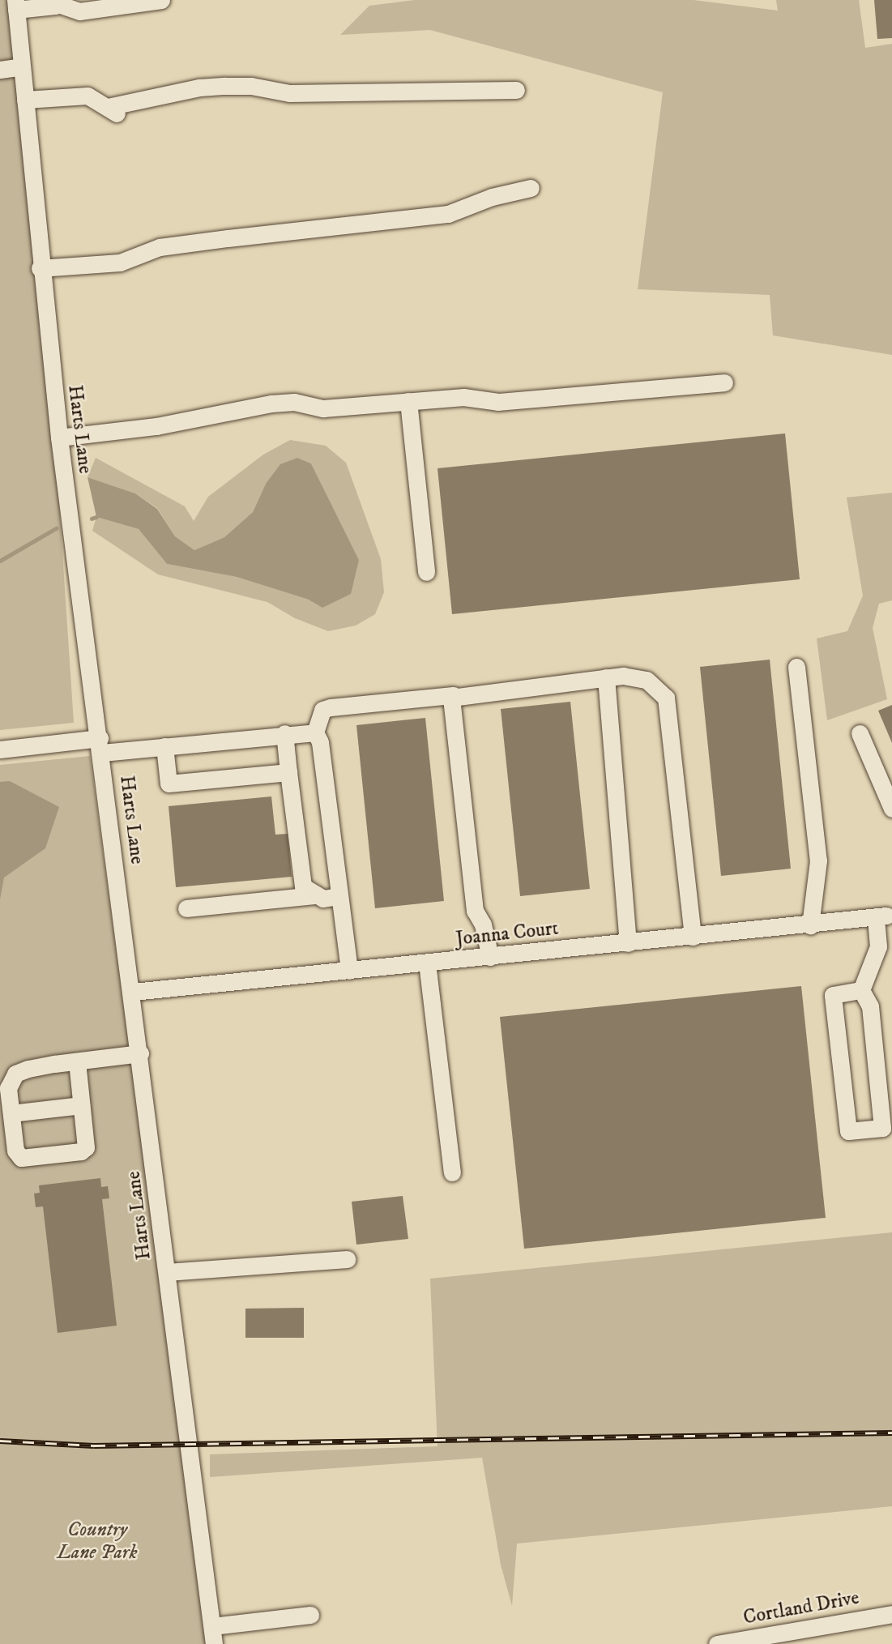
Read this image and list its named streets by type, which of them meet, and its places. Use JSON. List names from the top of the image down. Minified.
{"streets":{"street":["Harts Lane","Joanna Court","Cortland Drive"]},"crossings":[["Harts Lane","Joanna Court"]],"parks":["Country Lane Park"]}
